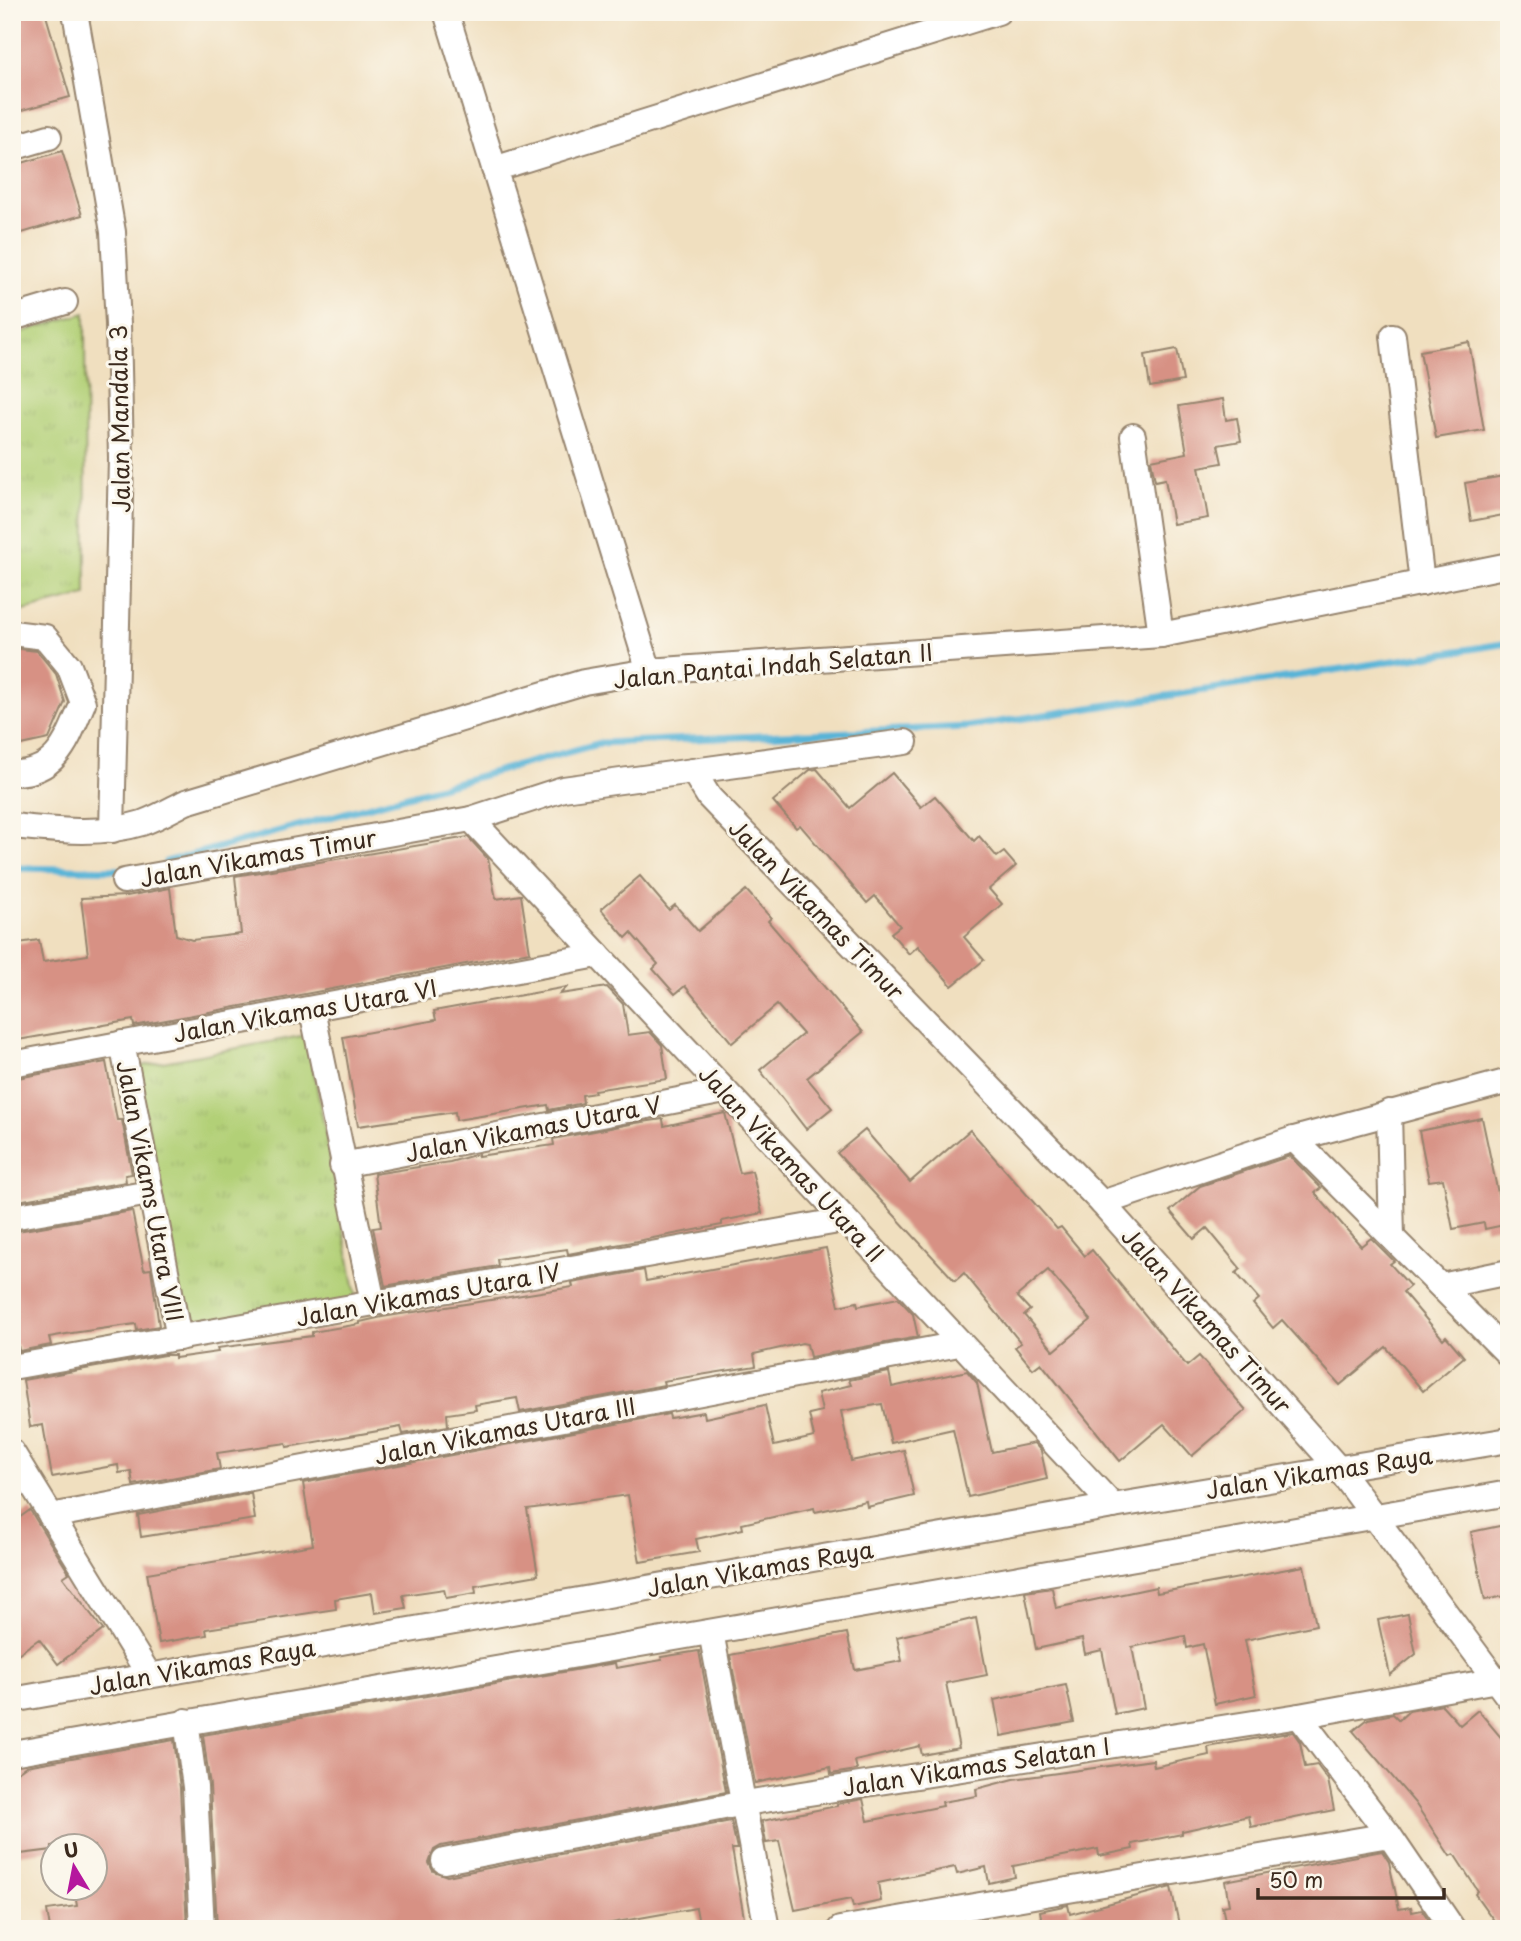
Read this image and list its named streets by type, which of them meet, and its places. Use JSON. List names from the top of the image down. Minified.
{"streets":{"street":["Jalan Mandala 3","Jalan Pantai Indah Selatan II","Jalan Vikamas Timur","Jalan Vikamas Utara VI","Jalan Vikamas Utara V","Jalan Vikamas Utara II","Jalan Vikams Utara VIII","Jalan Vikamas Utara IV","Jalan Vikamas Utara III","Jalan Vikamas Raya","Jalan Vikamas Selatan I"]},"crossings":[["Jalan Mandala 3","Jalan Pantai Indah Selatan II"],["Jalan Vikamas Timur","Jalan Vikamas Utara II"],["Jalan Vikamas Timur","Jalan Vikamas Raya"],["Jalan Vikamas Timur","Jalan Vikamas Selatan I"],["Jalan Vikamas Utara VI","Jalan Vikamas Utara II"],["Jalan Vikamas Utara VI","Jalan Vikams Utara VIII"],["Jalan Vikamas Utara V","Jalan Vikamas Utara II"],["Jalan Vikamas Utara II","Jalan Vikamas Utara IV"],["Jalan Vikamas Utara II","Jalan Vikamas Utara III"],["Jalan Vikamas Utara II","Jalan Vikamas Raya"],["Jalan Vikams Utara VIII","Jalan Vikamas Utara IV"]],"scale_bar":"50 m","north":"top"}
